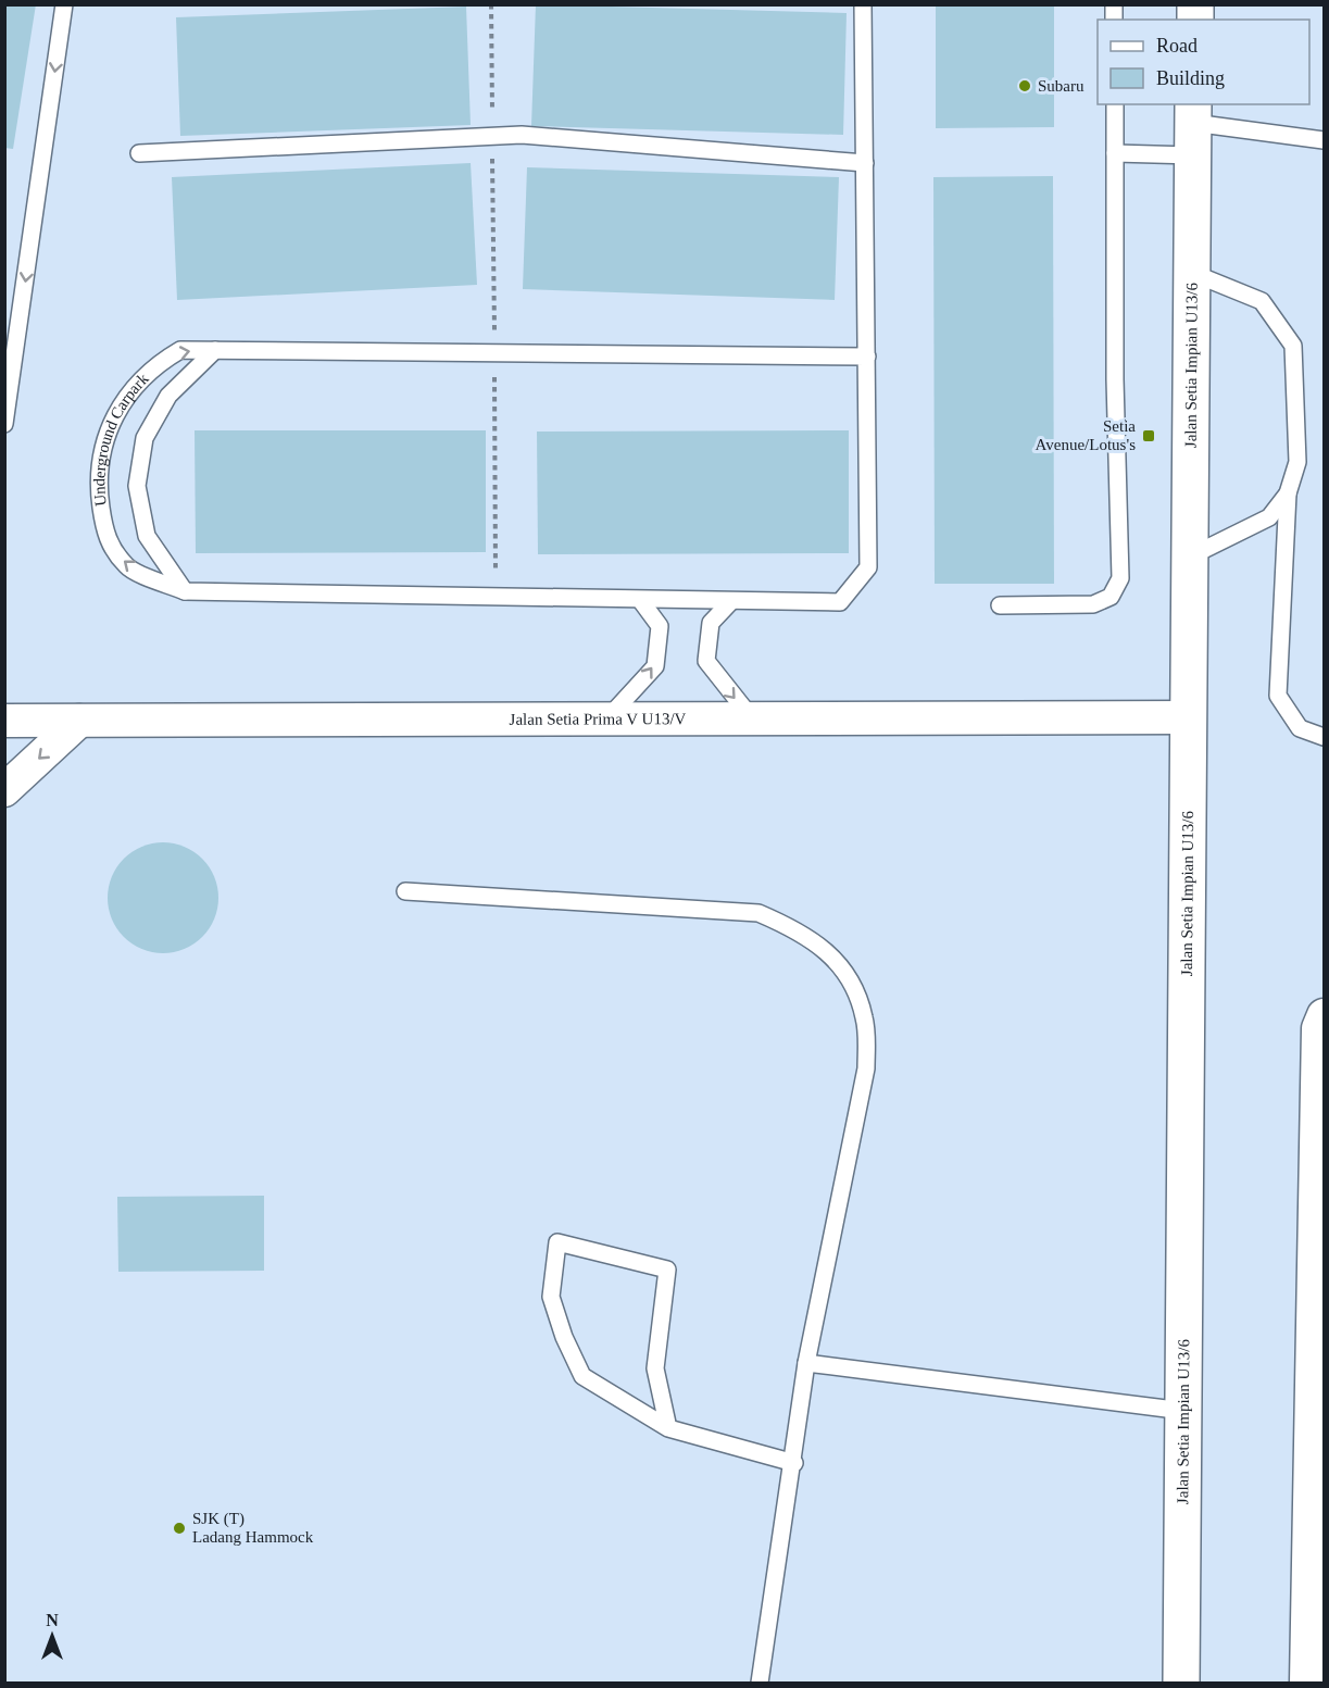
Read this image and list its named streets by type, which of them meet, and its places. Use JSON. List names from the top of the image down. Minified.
{"streets":{"street":["Jalan Setia Impian U13/6","Jalan Setia Prima V U13/V"],"lane":["Underground Carpark"]},"crossings":[["Jalan Setia Impian U13/6","Jalan Setia Prima V U13/V"]],"places":{"other":["Subaru","SJK (T) Ladang Hammock"],"transit":["Setia Avenue/Lotus's"]},"legend":["Road","Building"],"north":"top"}
